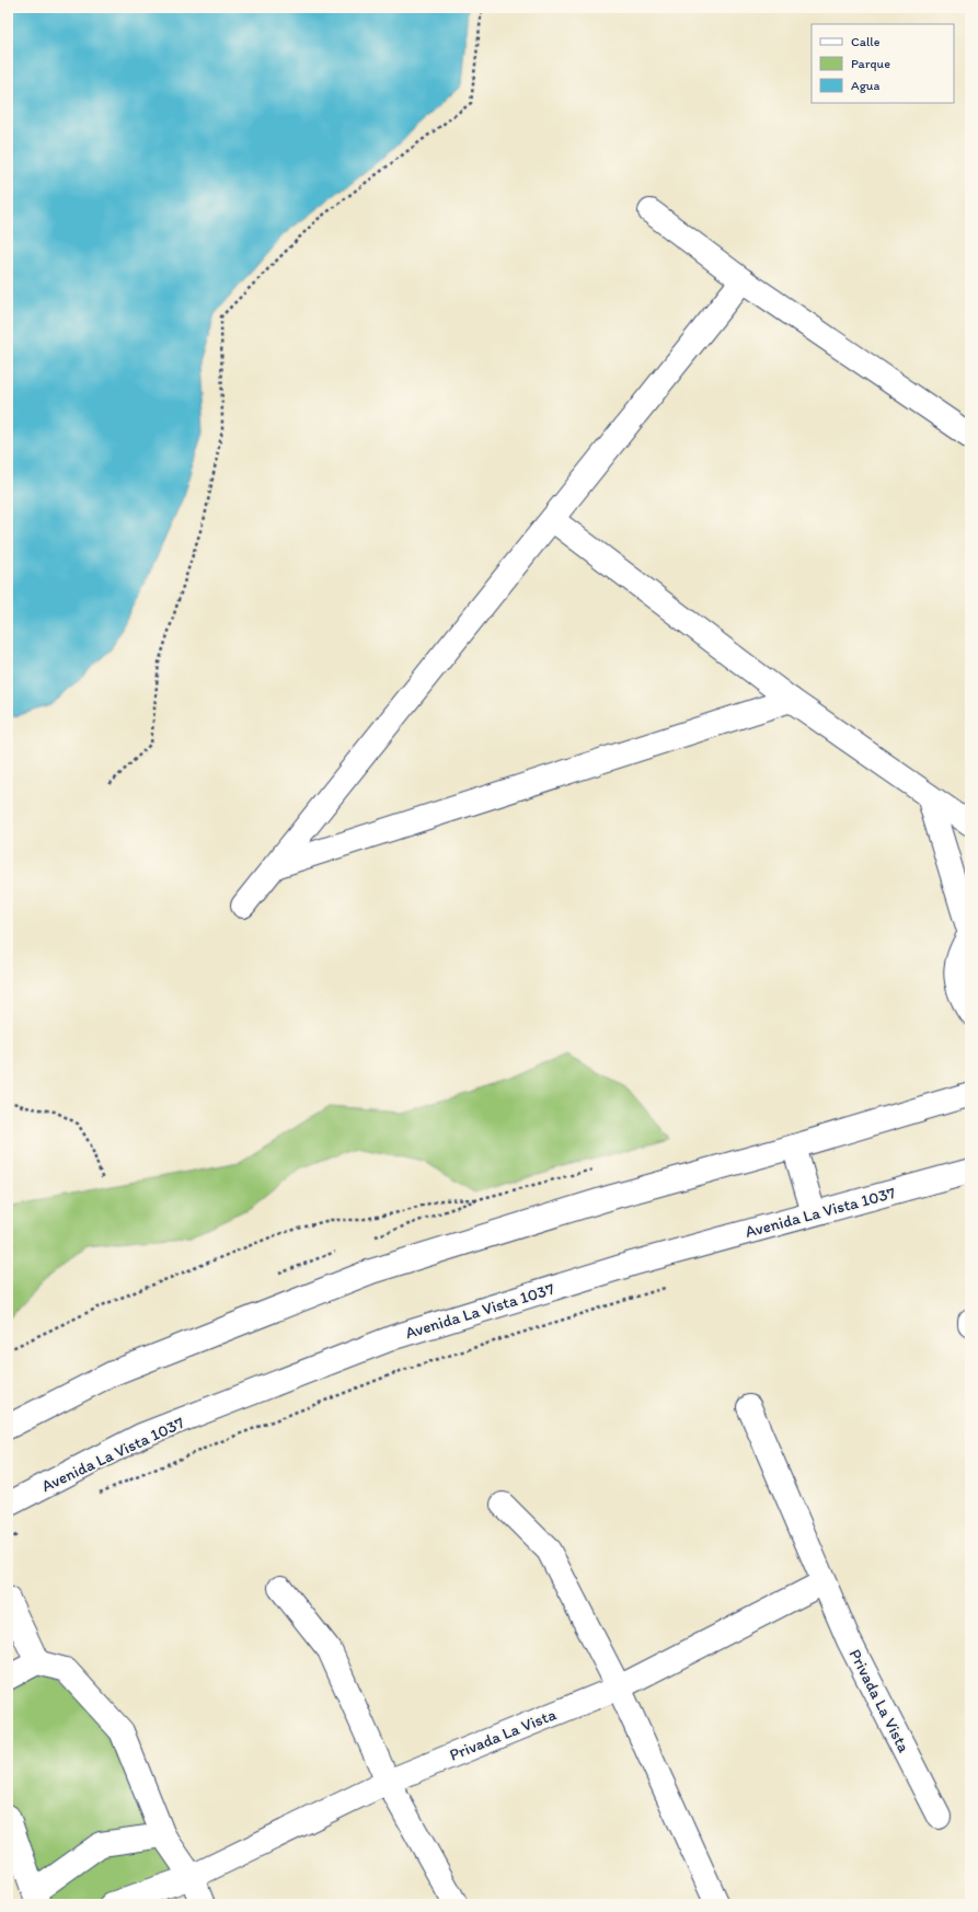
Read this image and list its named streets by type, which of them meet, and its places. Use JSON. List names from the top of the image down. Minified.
{"streets":{"street":["Avenida La Vista 1037","Privada La Vista"]},"legend":["Calle","Parque","Agua"]}
